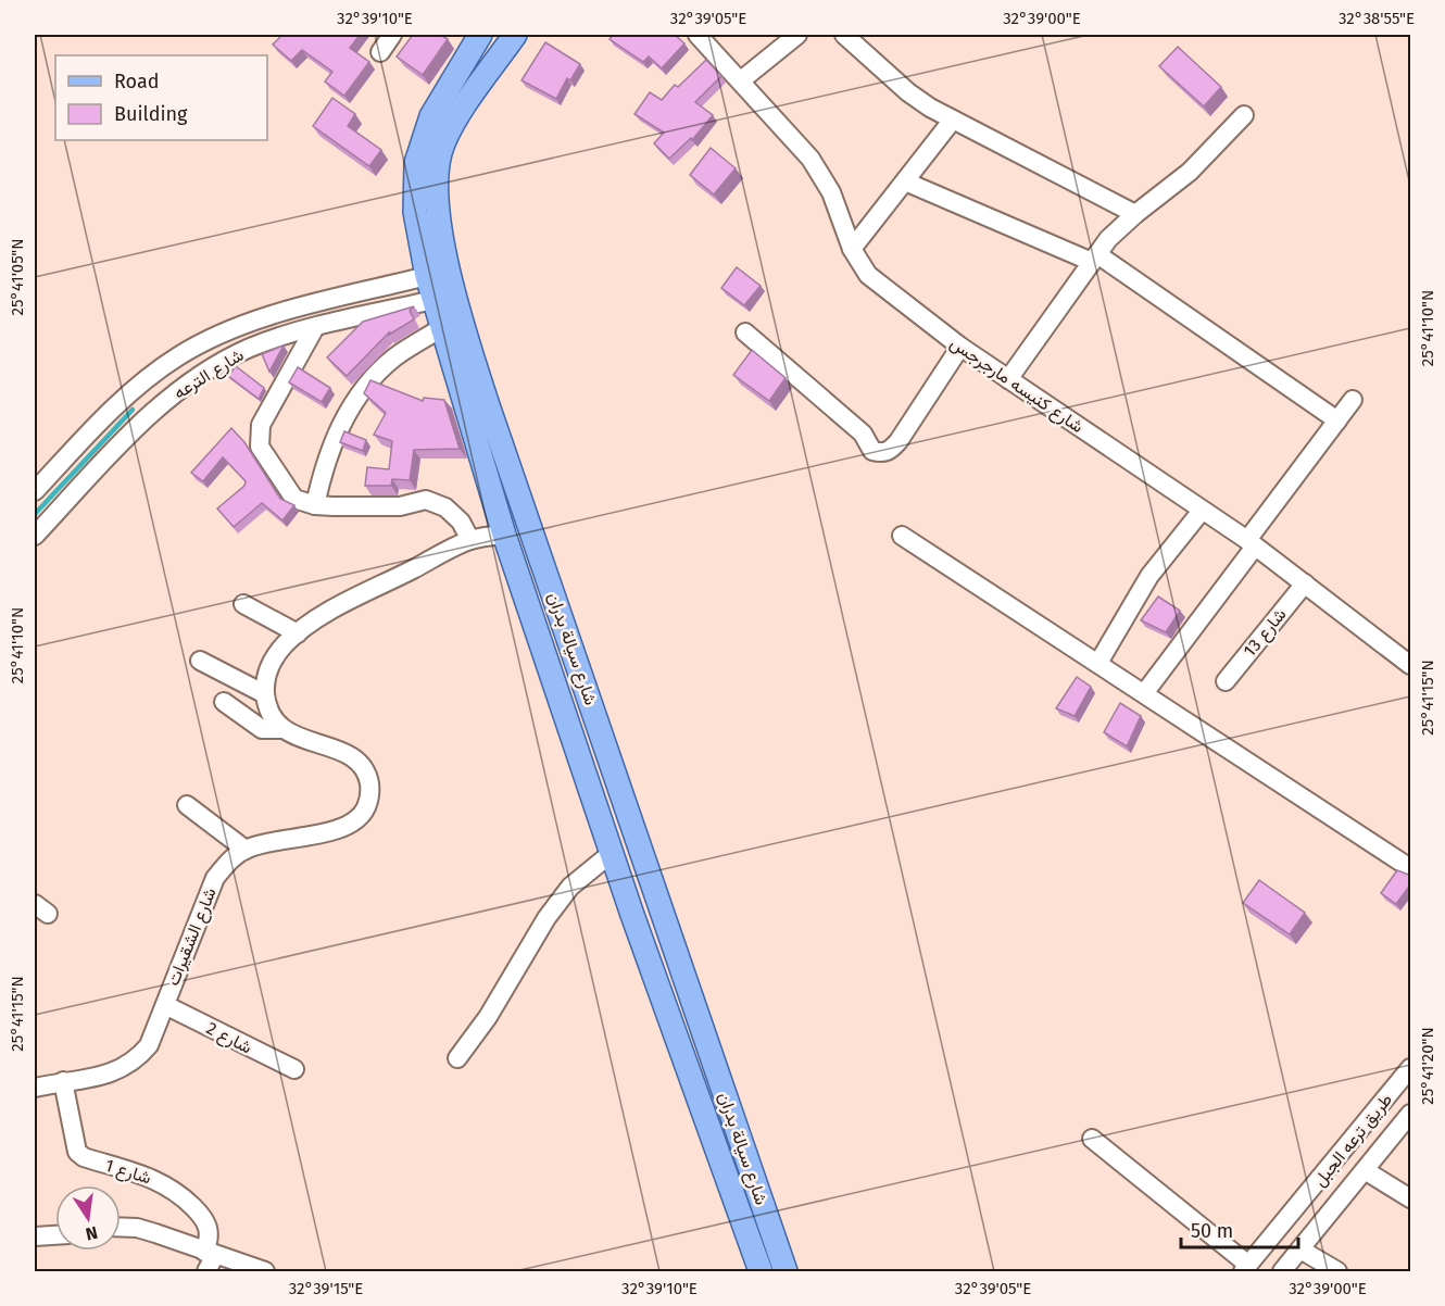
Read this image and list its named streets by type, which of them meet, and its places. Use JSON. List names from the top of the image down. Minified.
{"streets":{"main road":["شارع سيالة بدران"],"street":["شارع الترعه","شارع كنيسه مارجرجس","شارع 13","شارع الشقيرات","شارع 2","طريق ترعه الجبل","شارع 1"]},"crossings":[["شارع الترعه","شارع سيالة بدران"],["شارع كنيسه مارجرجس","شارع 13"],["شارع الشقيرات","شارع 2"],["شارع الشقيرات","شارع 1"]],"legend":["Road","Building"],"scale_bar":"50 m","north":"bottom","coordinates":["32°39'10\"E","32°39'05\"E","32°39'00\"E","32°38'55\"E","25°41'05\"N","25°41'10\"N","25°41'15\"N","25°41'20\"N","32°39'15\"E"]}
